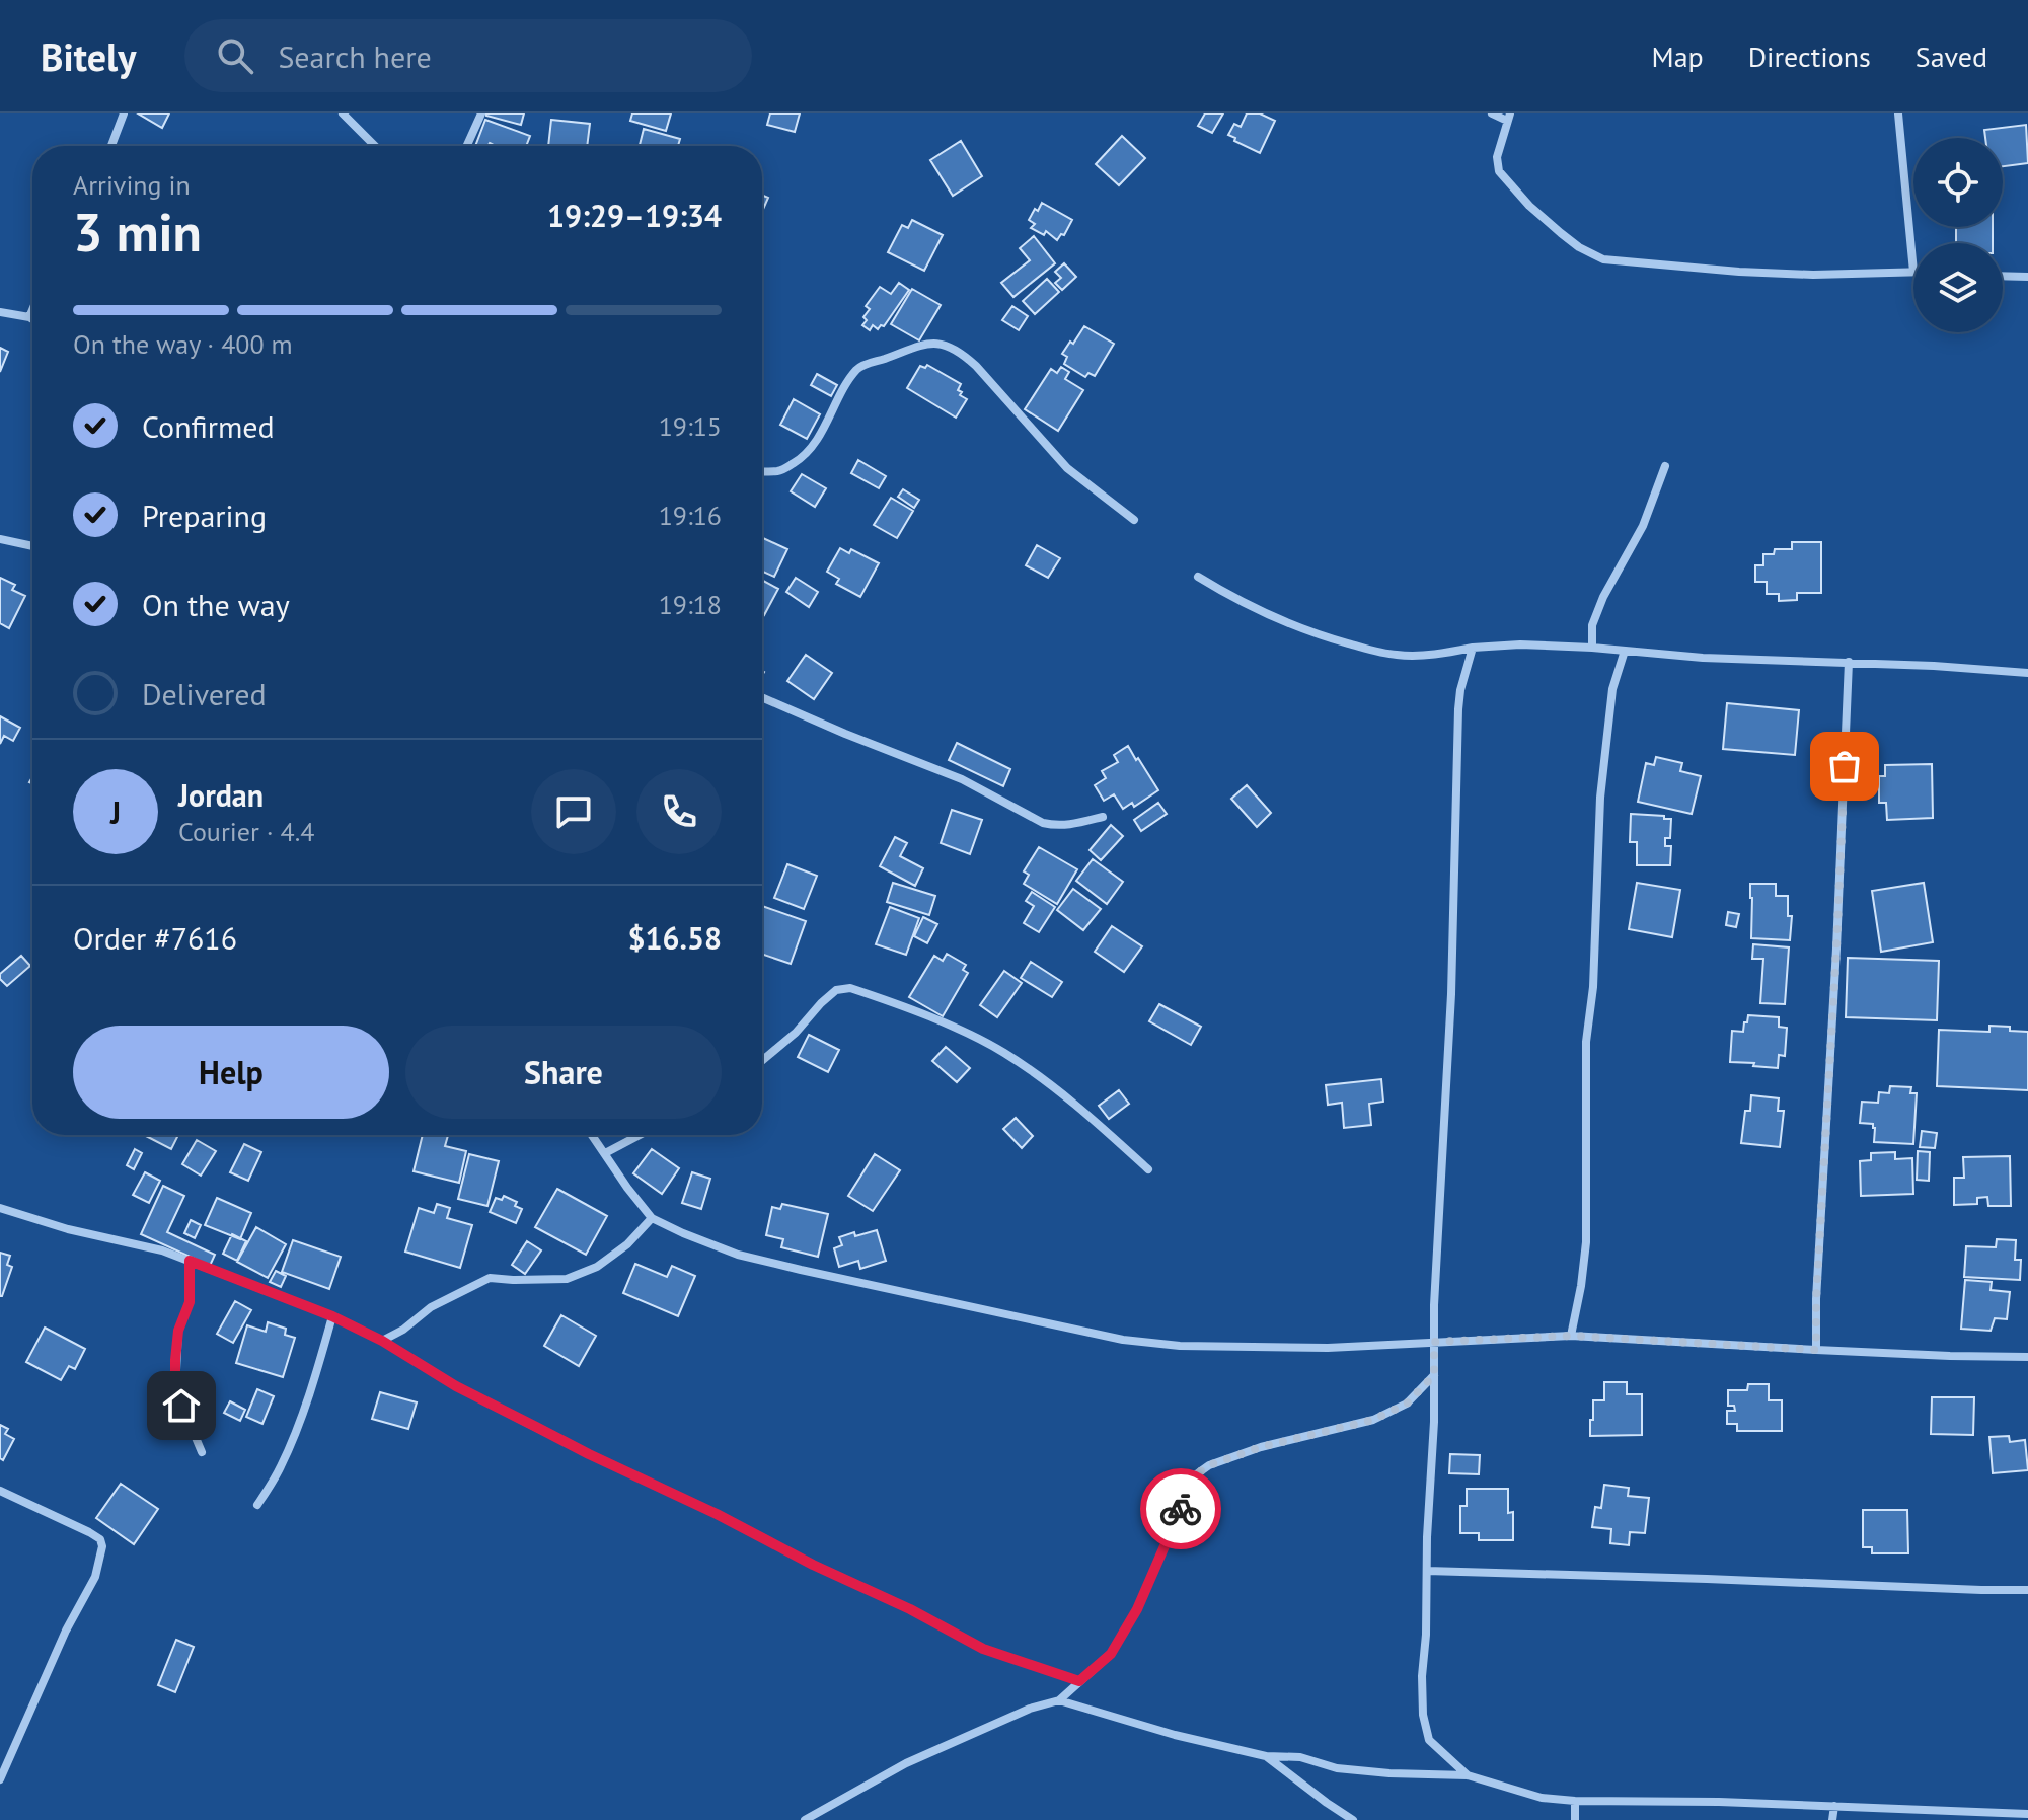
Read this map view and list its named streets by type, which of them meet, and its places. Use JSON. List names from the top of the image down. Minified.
{"page":{"header":"Bitely","search":"Search here","nav":["Map","Directions","Saved"],"heading":["3 min","Arriving in","19:29–19:34"],"panel":["Jordan","Courier · 4.4","Order #7616","$16.58"],"bar":"On the way · 400 m","list":[["Confirmed","19:15"],["Preparing","19:16"],["On the way","19:18"],"Delivered"],"round":"J","buttons":["Help","Share"]}}
